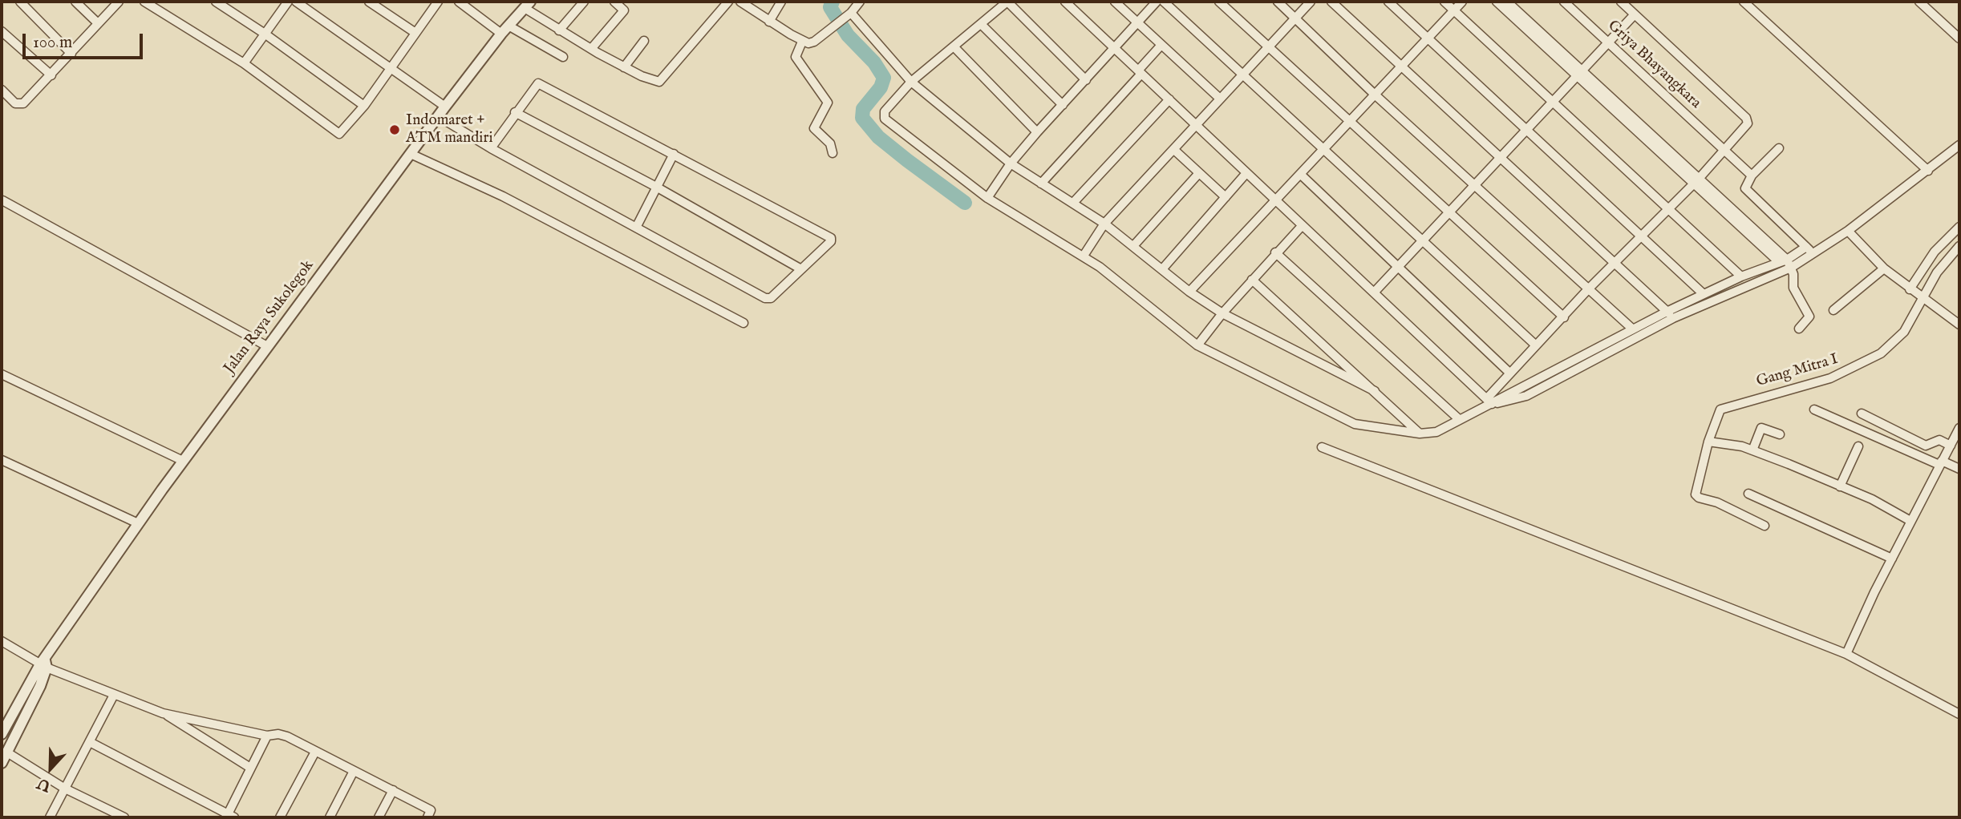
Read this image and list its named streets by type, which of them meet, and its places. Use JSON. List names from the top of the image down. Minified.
{"streets":{"street":["Griya Bhayangkara","Jalan Raya Sukolegok","Gang Mitra I"]},"places":["Indomaret + ATM mandiri"],"scale_bar":"100 m","north":"bottom"}
